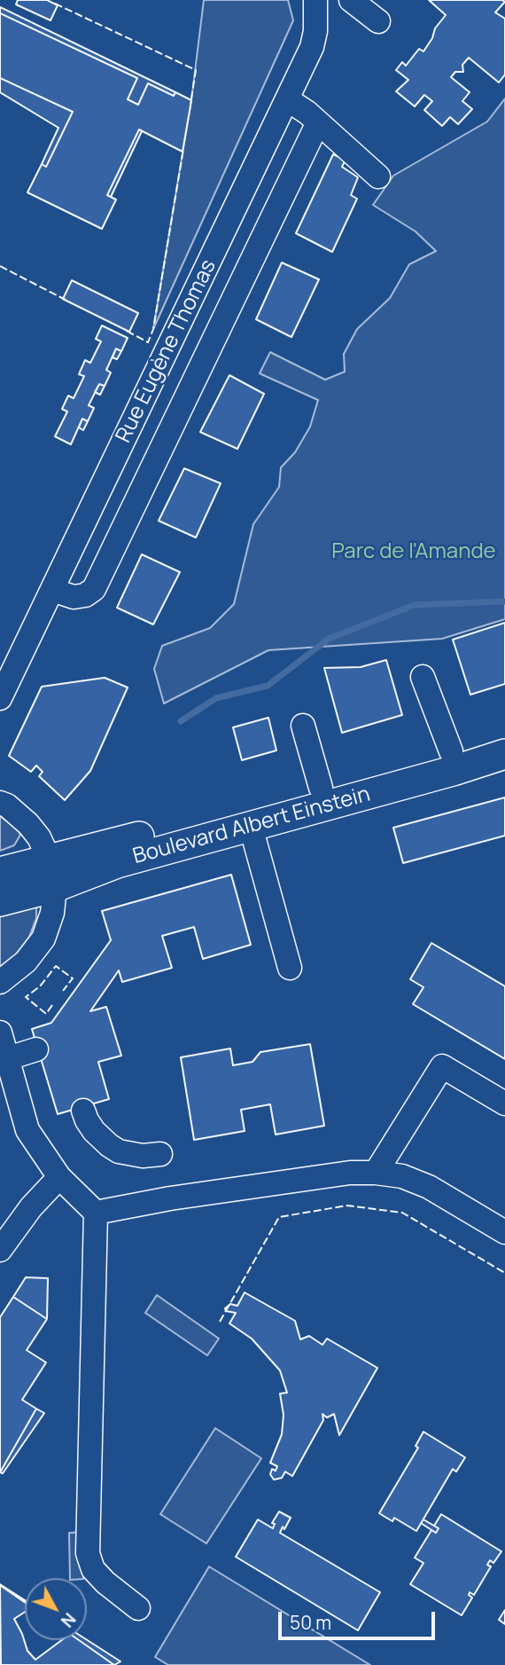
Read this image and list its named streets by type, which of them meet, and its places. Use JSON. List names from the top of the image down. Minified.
{"streets":{"main road":["Boulevard Albert Einstein"],"street":["Rue Eugène Thomas"]},"parks":["Parc de l'Amande"],"scale_bar":"50 m","north":"bottom right"}
